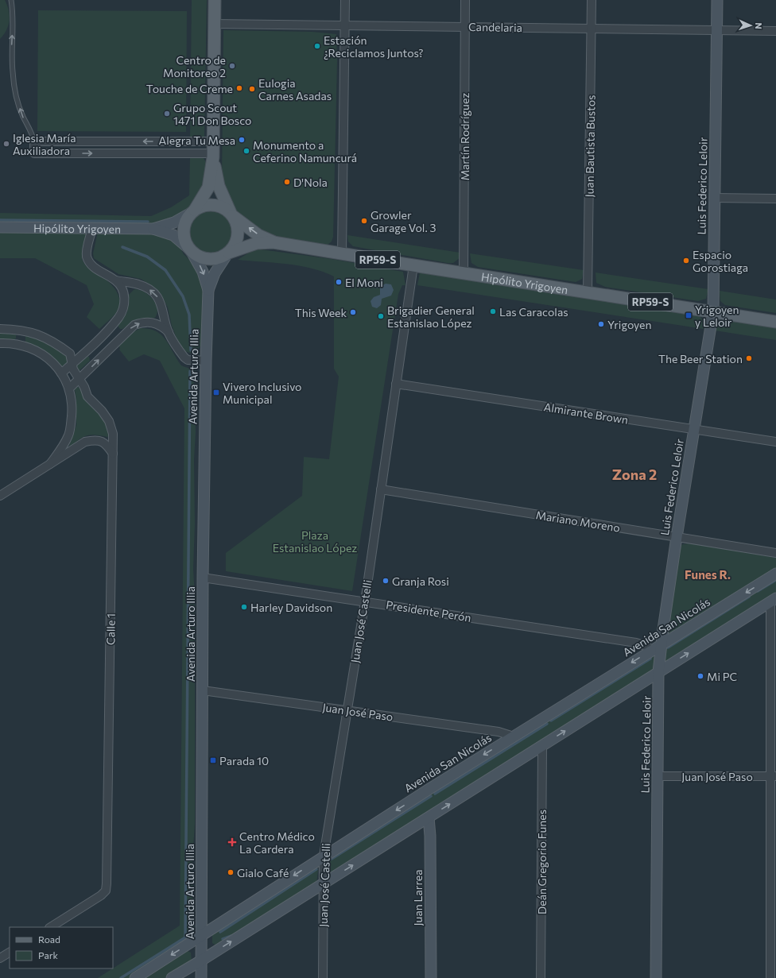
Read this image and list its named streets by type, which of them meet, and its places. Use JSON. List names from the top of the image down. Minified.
{"streets":{"main road":["Hipólito Yrigoyen","RP59-S"],"street":["Candelaria","Martín Rodríguez","Juan Bautista Bustos","Luis Federico Leloir","Avenida Arturo Illia","Almirante Brown","Mariano Moreno","Presidente Perón","Juan José Castelli","Avenida San Nicolás","Calle 1","Juan José Paso","Deán Gregorio Funes","Juan Larrea"]},"crossings":[["Candelaria","Martín Rodríguez"],["Candelaria","Juan Bautista Bustos"],["Candelaria","Luis Federico Leloir"],["Martín Rodríguez","Hipólito Yrigoyen"],["Juan Bautista Bustos","Hipólito Yrigoyen"],["Luis Federico Leloir","Hipólito Yrigoyen"],["Luis Federico Leloir","Almirante Brown"],["Luis Federico Leloir","Mariano Moreno"],["Luis Federico Leloir","Avenida San Nicolás"],["Luis Federico Leloir","Juan José Paso"],["Hipólito Yrigoyen","RP59-S"],["Hipólito Yrigoyen","Avenida Arturo Illia"],["Hipólito Yrigoyen","Juan José Castelli"],["RP59-S","Avenida Arturo Illia"],["Avenida Arturo Illia","Presidente Perón"],["Avenida Arturo Illia","Avenida San Nicolás"],["Avenida Arturo Illia","Juan José Paso"],["Almirante Brown","Juan José Castelli"],["Mariano Moreno","Juan José Castelli"],["Presidente Perón","Juan José Castelli"],["Presidente Perón","Avenida San Nicolás"],["Juan José Castelli","Avenida San Nicolás"],["Juan José Castelli","Juan José Paso"],["Avenida San Nicolás","Juan José Paso"]],"districts":["Zona 2","Funes R."],"parks":["Plaza Estanislao López"],"places":{"other":["Estación ¿Reciclamos Juntos?","Centro de Monitoreo 2","Touche de Creme","Eulogia Carnes Asadas","Grupo Scout 1471 Don Bosco","Alegra Tu Mesa","Iglesia María Auxiliadora","Monumento a Ceferino Namuncurá","D'Nola","Growler Garage Vol. 3","Espacio Gorostiaga","El Moni","Las Caracolas","This Week","Brigadier General Estanislao López","Yrigoyen","The Beer Station","Granja Rosi","Harley Davidson","Mi PC","Gialo Café"],"transit":["Yrigoyen y Leloir","Vivero Inclusivo Municipal","Parada 10"],"health":["Centro Médico La Cardera"]},"legend":["Road","Park"],"north":"right"}
